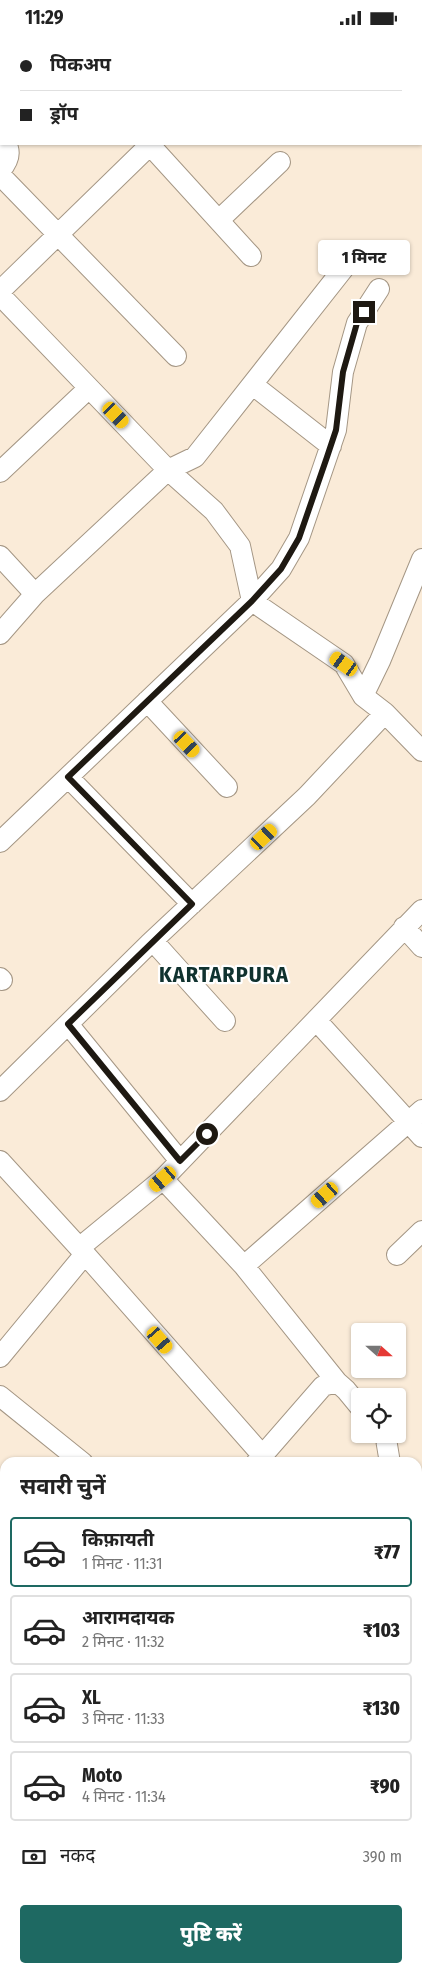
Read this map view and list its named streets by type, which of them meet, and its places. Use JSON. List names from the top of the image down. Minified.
{"districts":["KARTARPURA"],"north":"right","page":{"status":"11:29","banner":["पिकअप","ड्रॉप"],"bubble":"1 मिनट","heading":"सवारी चुनें","list":[{"name":"किफ़ायती","note":"1 मिनट · 11:31","value":"₹77"},{"name":"आरामदायक","note":"2 मिनट · 11:32","value":"₹103"},{"name":"XL","note":"3 मिनट · 11:33","value":"₹130"},{"name":"Moto","note":"4 मिनट · 11:34","value":"₹90"}],"pay":["नकद","390 m"],"buttons":"पुष्टि करें"}}
